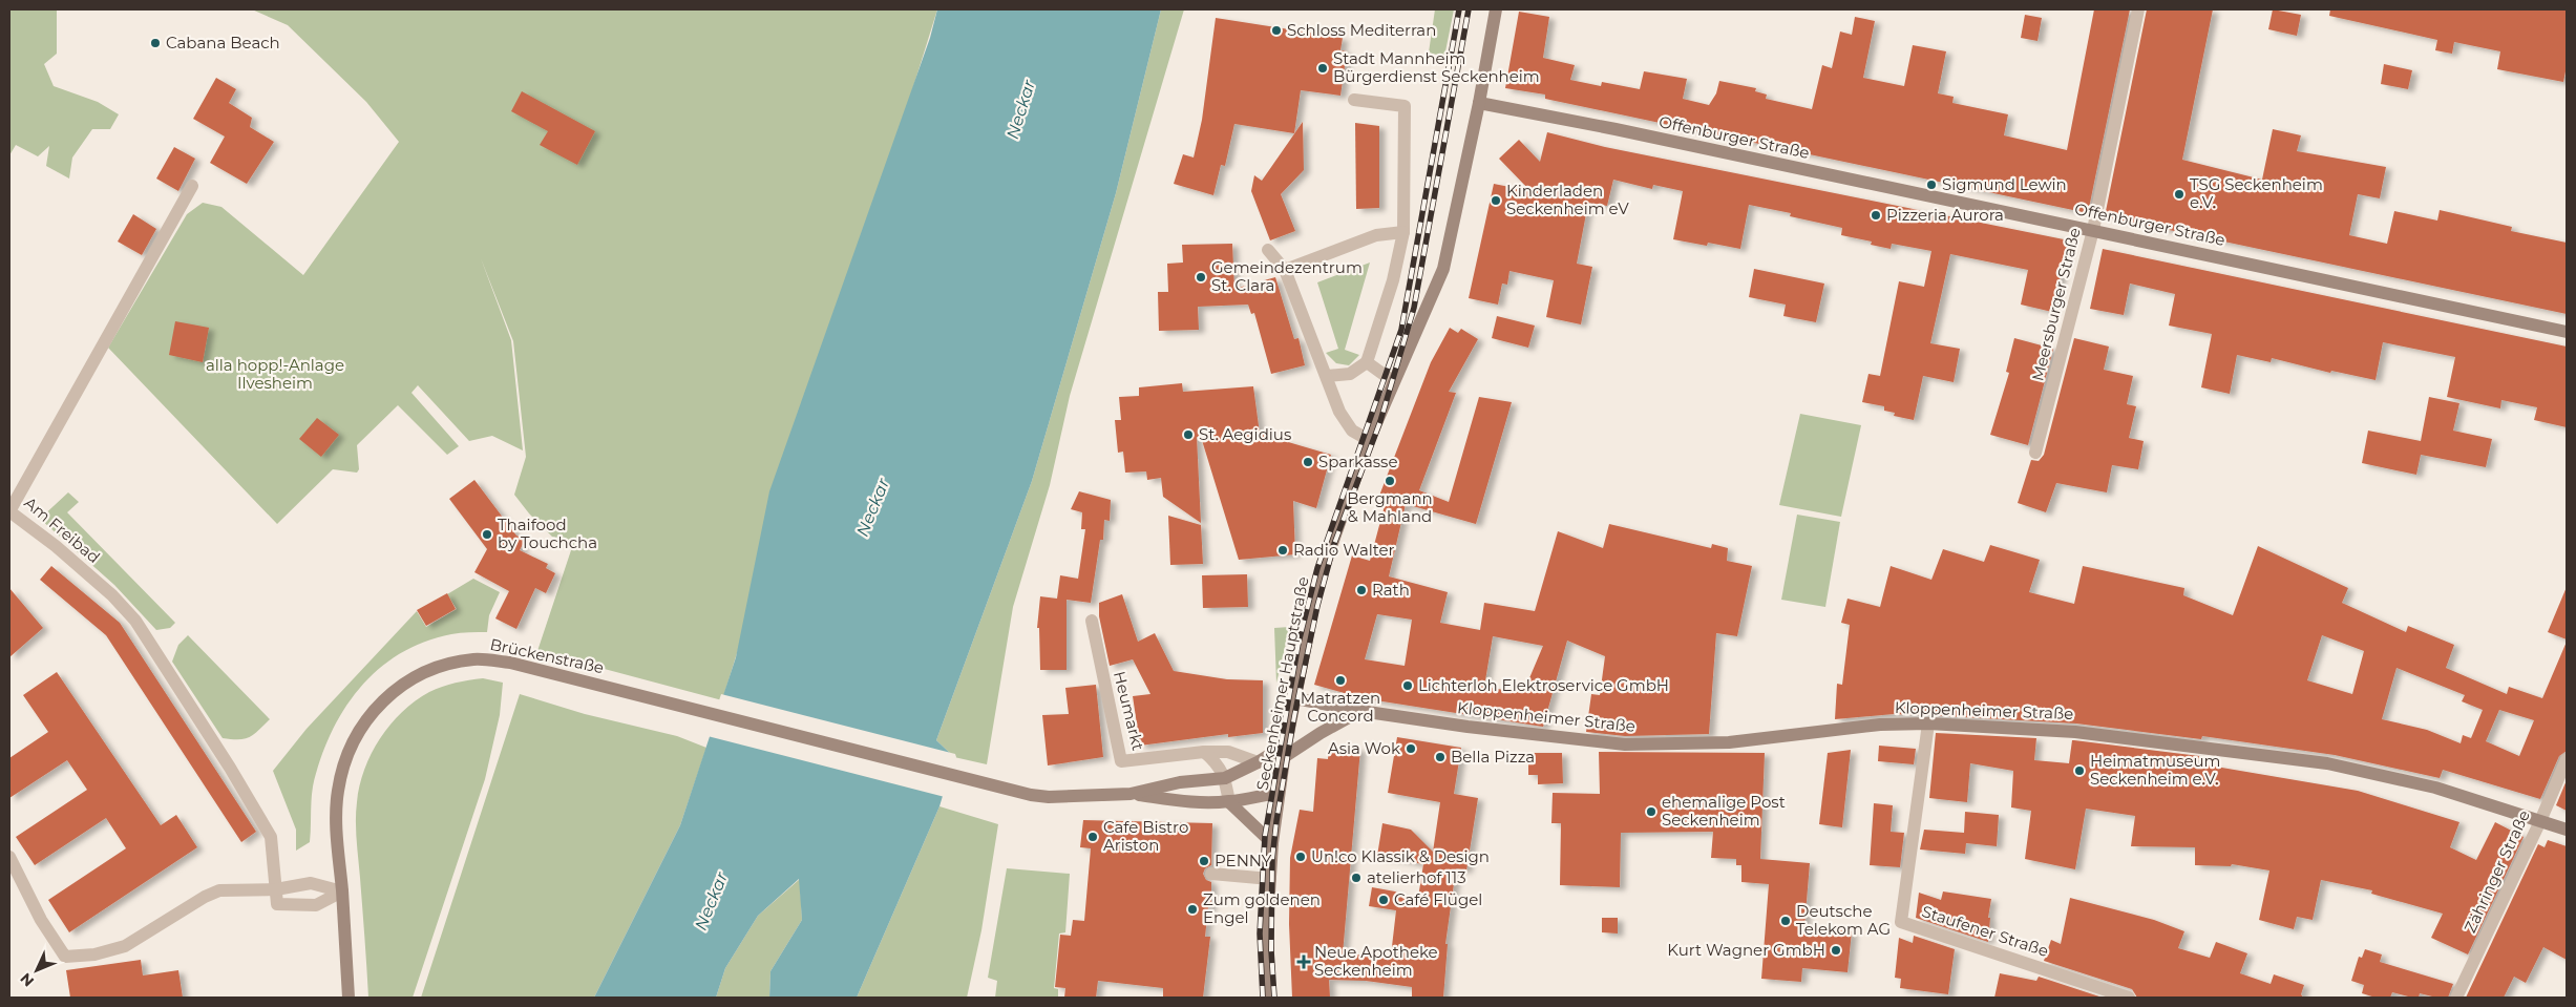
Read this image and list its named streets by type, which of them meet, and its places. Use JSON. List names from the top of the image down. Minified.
{"streets":{"main road":["Offenburger Straße","Brückenstraße","Seckenheimer Hauptstraße","Kloppenheimer Straße"],"street":["Meersburger Straße","Am Freibad","Heumarkt","Zähringer Straße","Staufener Straße"]},"crossings":[["Offenburger Straße","Meersburger Straße"],["Offenburger Straße","Seckenheimer Hauptstraße"],["Am Freibad","Brückenstraße"],["Seckenheimer Hauptstraße","Kloppenheimer Straße"],["Kloppenheimer Straße","Zähringer Straße"],["Kloppenheimer Straße","Staufener Straße"]],"water":["Neckar"],"parks":["alla hopp!-Anlage Ilvesheim"],"places":{"other":["Schloss Mediterran","Cabana Beach","Stadt Mannheim Bürgerdienst Seckenheim","Sigmund Lewin","TSG Seckenheim e.V.","Kinderladen Seckenheim eV","Pizzeria Aurora","Gemeindezentrum St. Clara","St. Aegidius","Sparkasse","Bergmann & Mahland","Thaifood by Touchcha","Radio Walter","Rath","Matratzen Concord","Lichterloh Elektroservice GmbH","Asia Wok","Bella Pizza","Heimatmuseum Seckenheim e.V.","ehemalige Post Seckenheim","Cafe Bistro Ariston","Un!co Klassik & Design","PENNY","atelierhof 113","Café Flügel","Zum goldenen Engel","Deutsche Telekom AG","Kurt Wagner GmbH"],"health":["Neue Apotheke Seckenheim"]},"north":"bottom left"}
